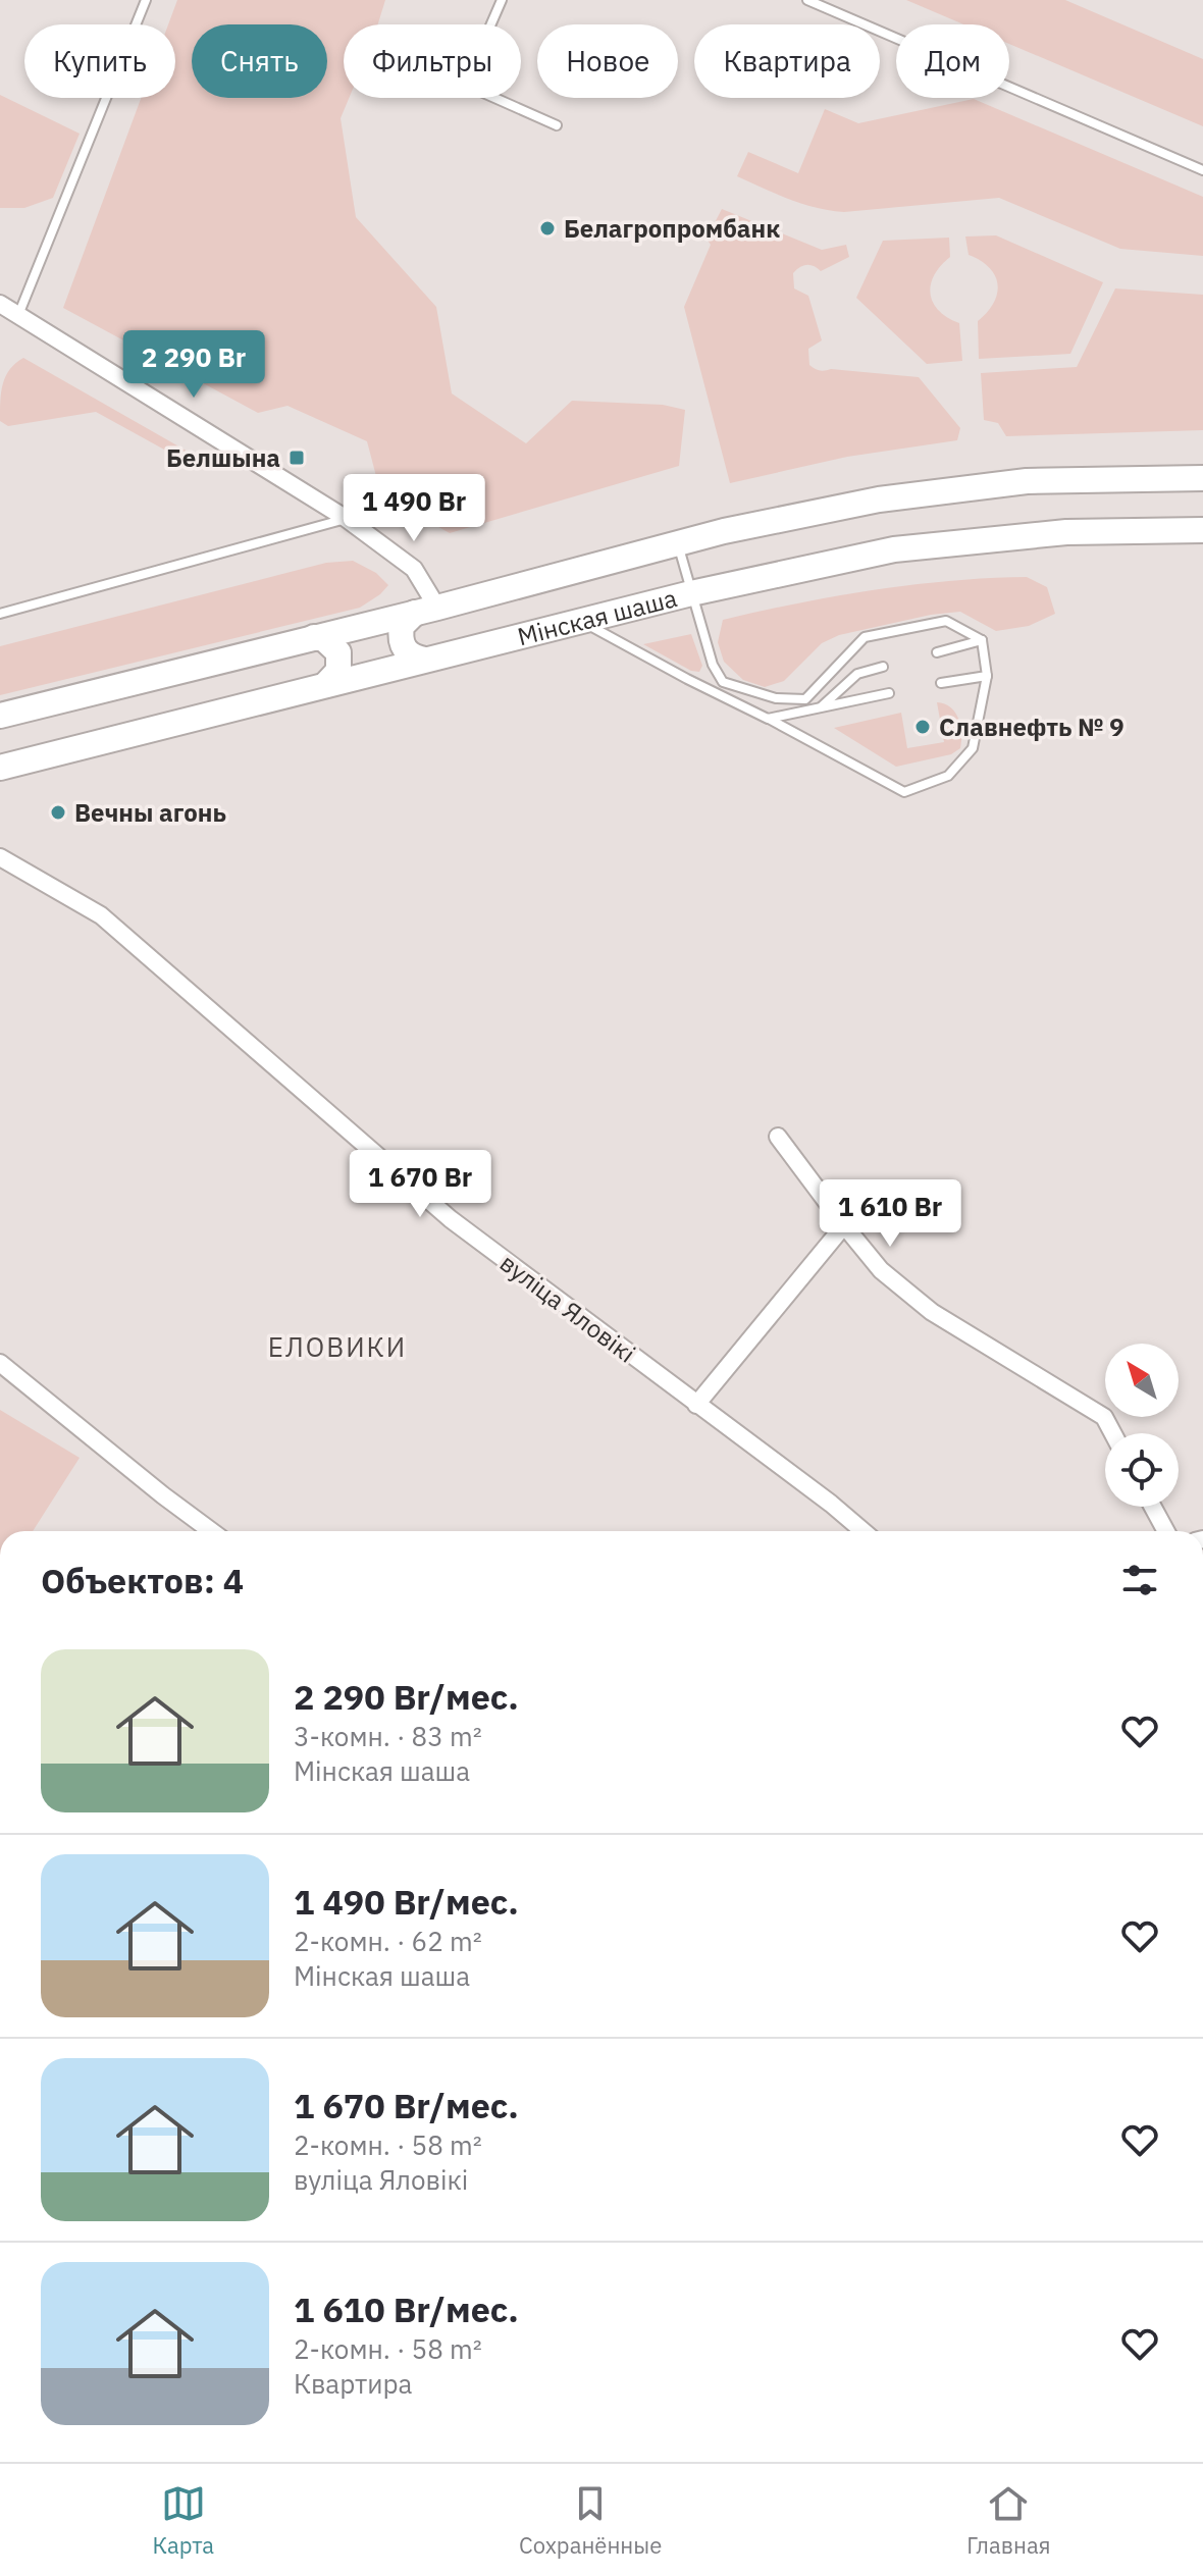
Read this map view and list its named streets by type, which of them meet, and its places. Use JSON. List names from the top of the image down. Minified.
{"streets":{"main road":["Мінская шаша"],"street":["вуліца Яловікі"]},"districts":["ЕЛОВИКИ"],"places":{"other":["Белагропромбанк","Славнефть № 9","Вечны агонь"],"transit":["Белшына"]},"north":"top left","page":{"chip":["Купить","Снять","Фильтры","Новое","Квартира","Дом"],"price":["2 290 Br","1 490 Br","1 670 Br","1 610 Br"],"heading":"Объектов: 4","list":[{"name":"2 290 Br/мес.","note":"3-комн. · 83 m² · Мінская шаша"},{"name":"1 490 Br/мес.","note":"2-комн. · 62 m² · Мінская шаша"},{"name":"1 670 Br/мес.","note":"2-комн. · 58 m² · вуліца Яловікі"},{"name":"1 610 Br/мес.","note":"2-комн. · 58 m² · Квартира"}],"tabs":["Карта","Сохранённые","Главная"]}}
